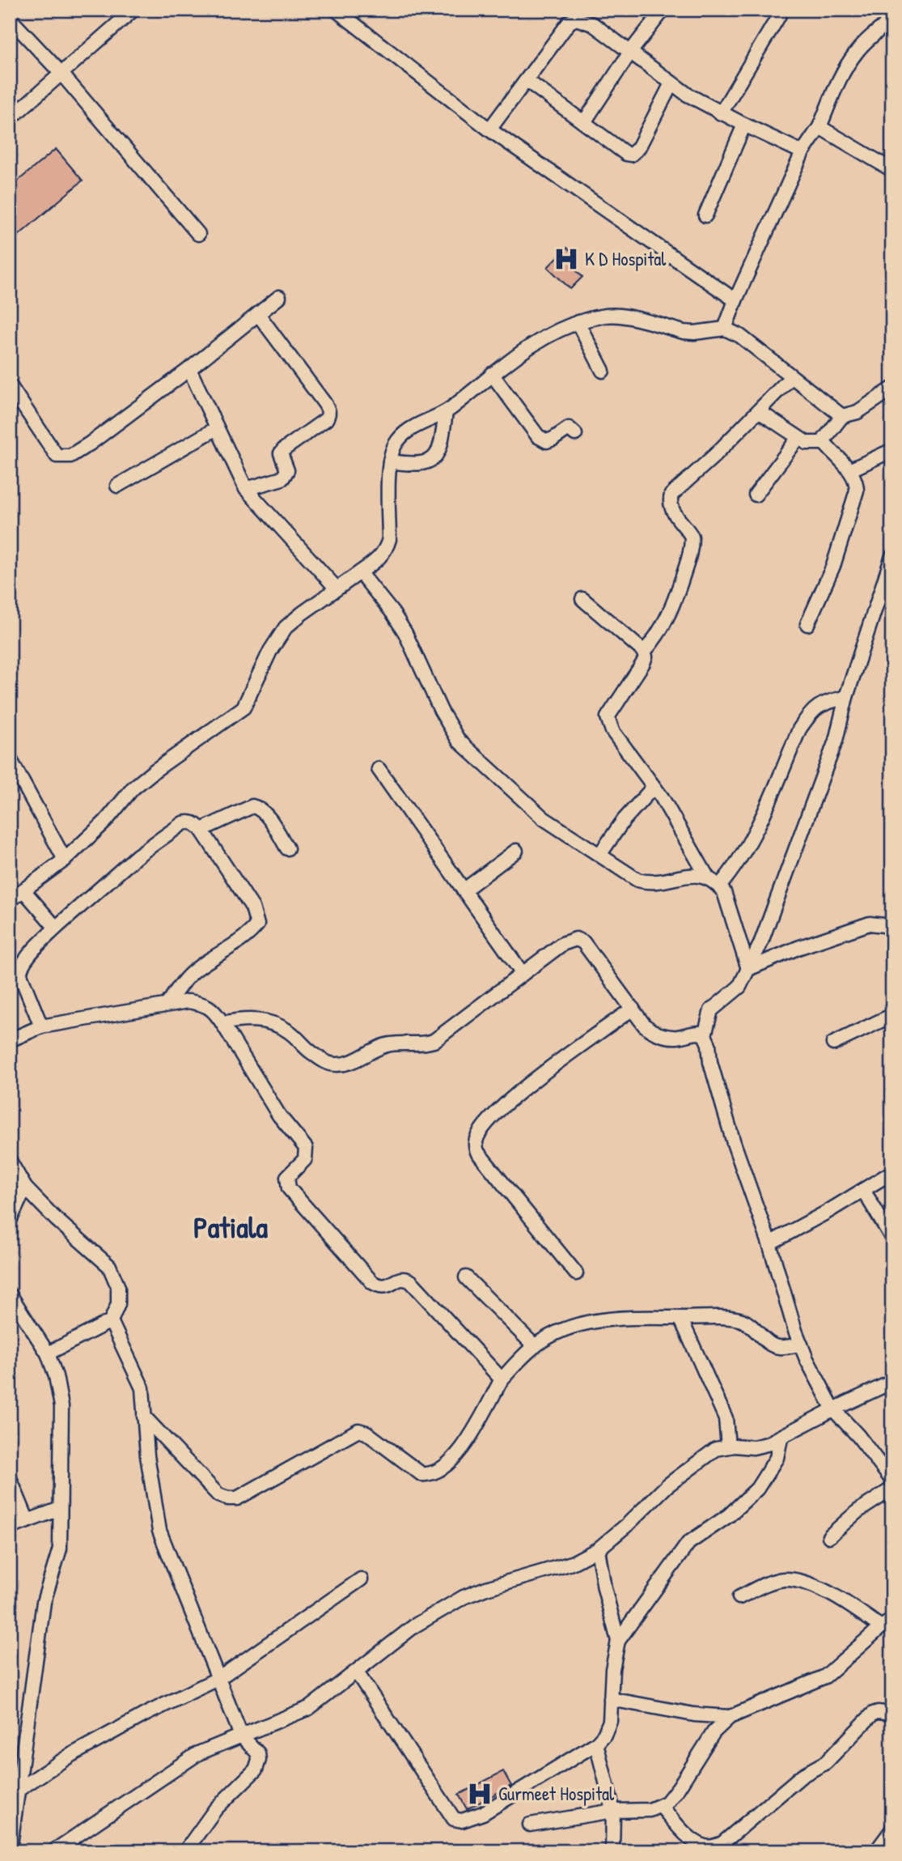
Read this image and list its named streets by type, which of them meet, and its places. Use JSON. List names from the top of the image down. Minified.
{"districts":["Patiala"],"places":{"hospital":["K D Hospital","Gurmeet Hospital"]}}
